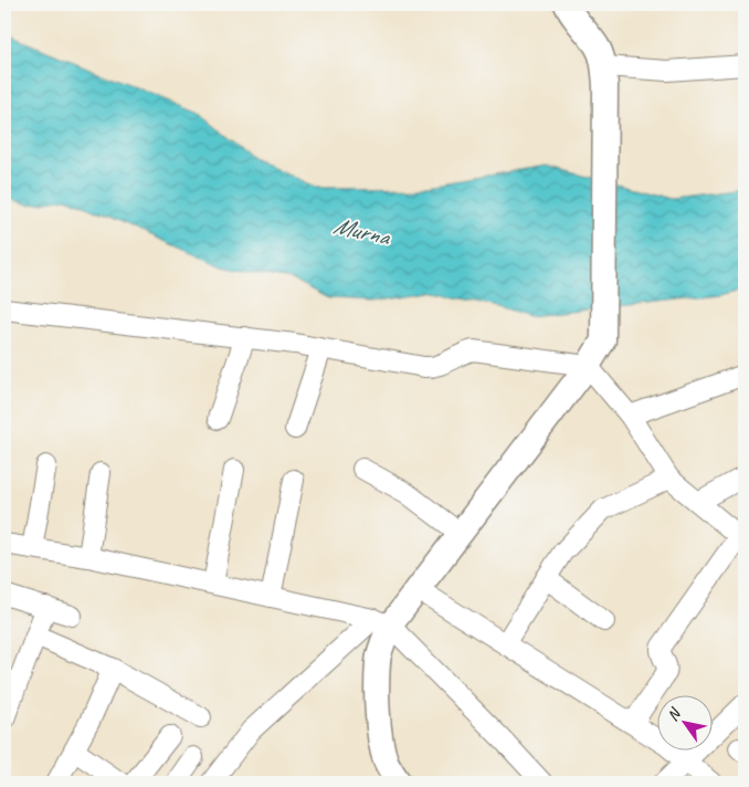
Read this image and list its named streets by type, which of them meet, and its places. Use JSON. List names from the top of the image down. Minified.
{"water":["Murna"],"north":"top left"}
